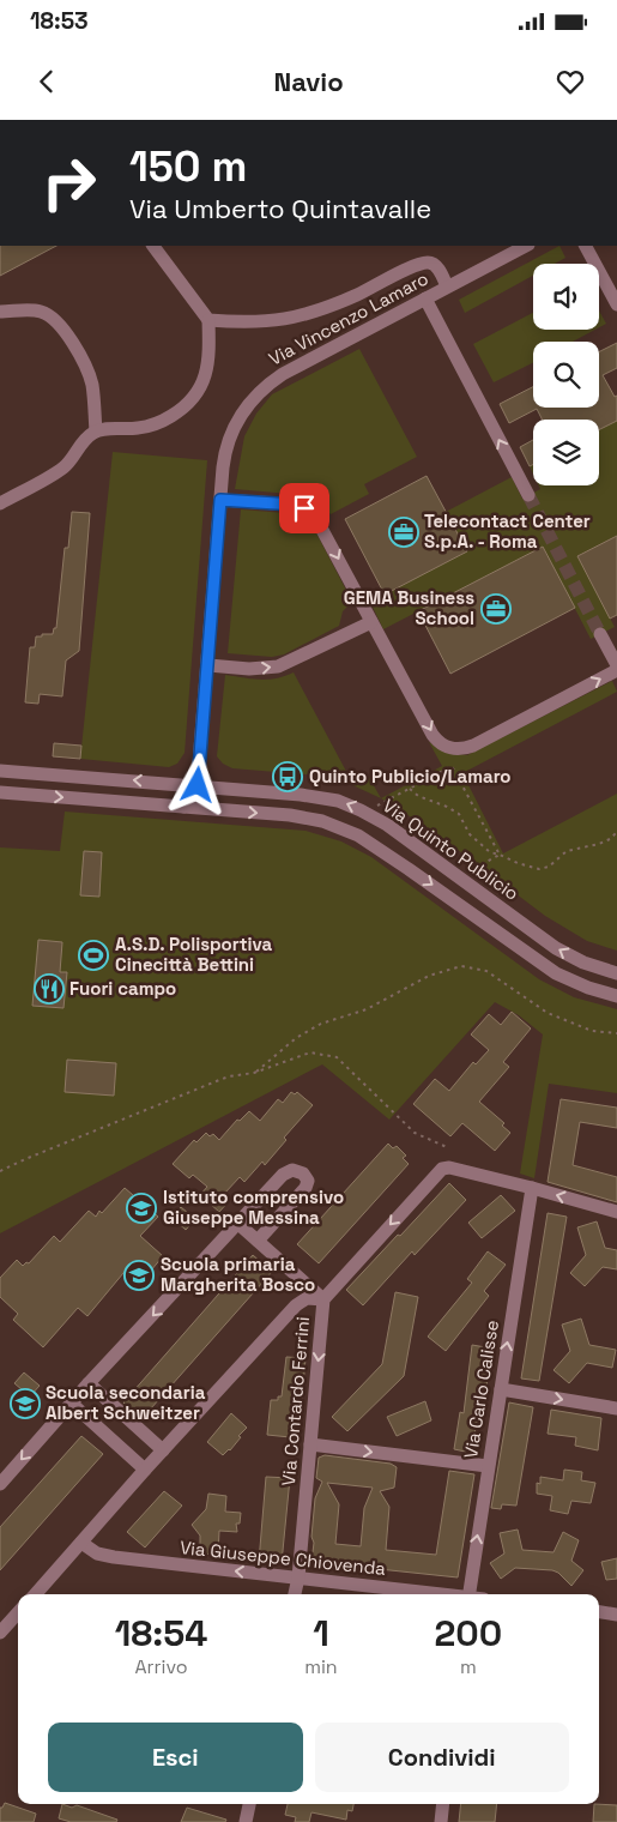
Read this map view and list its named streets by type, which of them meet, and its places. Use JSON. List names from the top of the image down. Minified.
{"streets":{"street":["Via Vincenzo Lamaro","Via Quinto Publicio","Via Carlo Calisse","Via Contardo Ferrini","Via Giuseppe Chiovenda"]},"crossings":[["Via Vincenzo Lamaro","Via Quinto Publicio"],["Via Carlo Calisse","Via Contardo Ferrini"],["Via Contardo Ferrini","Via Giuseppe Chiovenda"]],"one_way":["Via Carlo Calisse","Via Giuseppe Chiovenda"],"places":{"office":["Telecontact Center S.p.A. - Roma","GEMA Business School"],"bus stop":["Quinto Publicio/Lamaro"],"sports":["A.S.D. Polisportiva Cinecittà Bettini"],"restaurant":["Fuori campo"],"school or university":["Istituto comprensivo Giuseppe Messina","Scuola primaria Margherita Bosco","Scuola secondaria Albert Schweitzer"]},"page":{"status":"18:53","header":"Navio","turn":["150 m","Via Umberto Quintavalle"],"eta":["18:54","Arrivo","1","min","200","m"],"buttons":["Esci","Condividi"]}}
